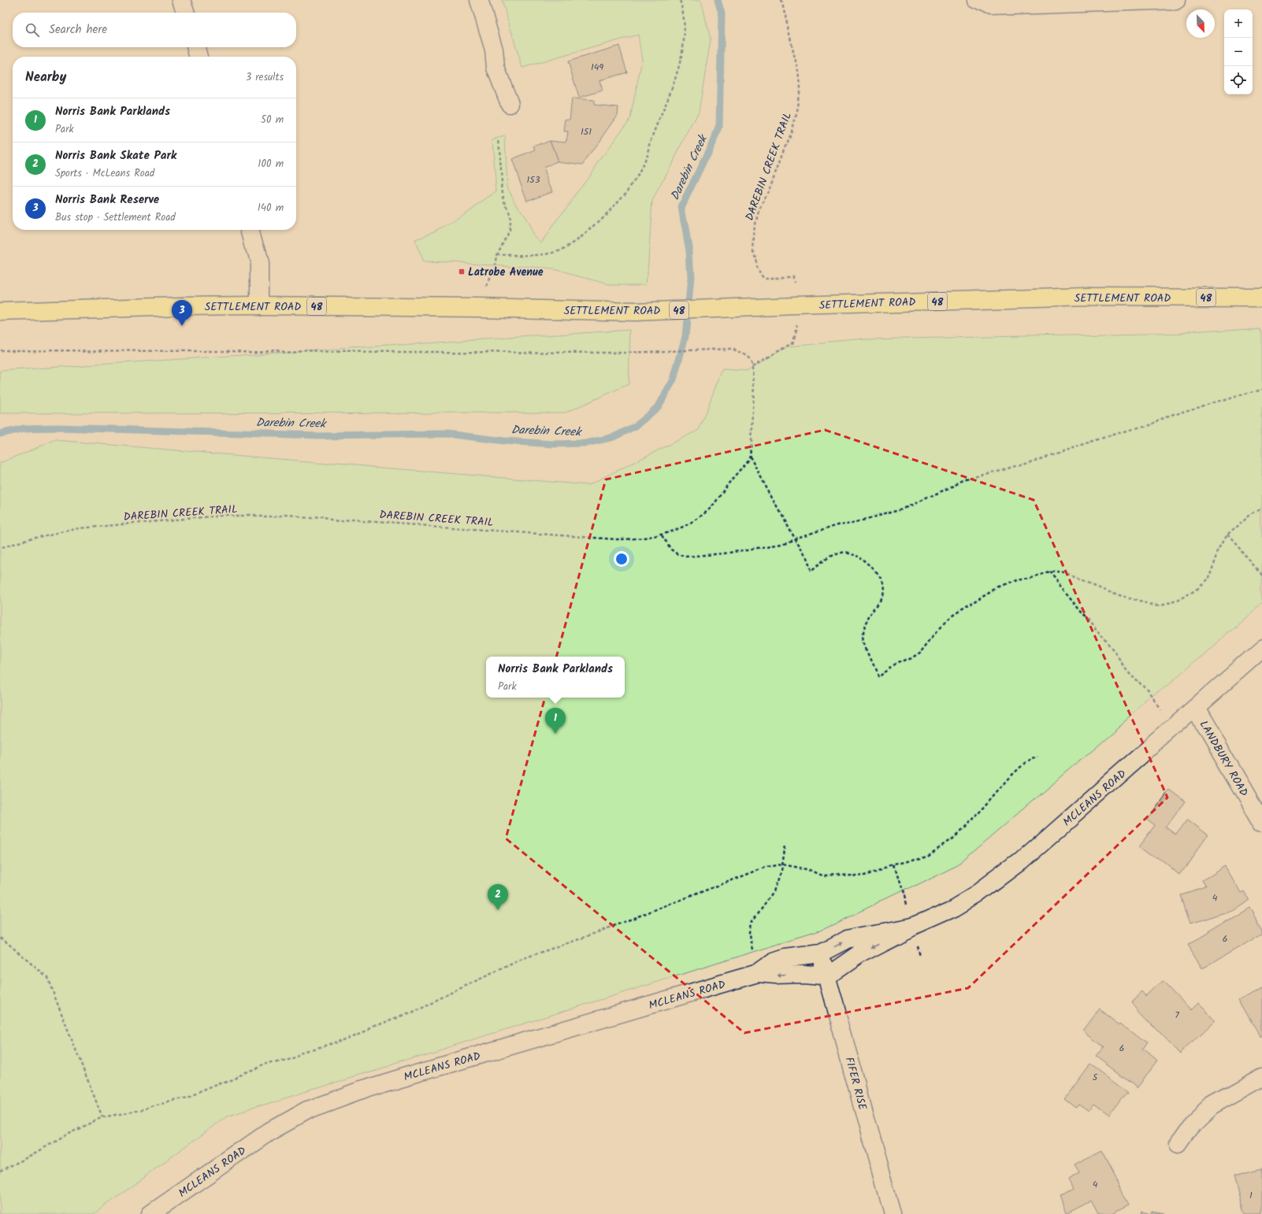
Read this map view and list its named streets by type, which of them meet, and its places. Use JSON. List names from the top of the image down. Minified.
{"streets":{"main road":["SETTLEMENT ROAD","48"],"street":["LANDBURY ROAD","MCLEANS ROAD","FIFER RISE"],"path":["DAREBIN CREEK TRAIL"]},"crossings":[["DAREBIN CREEK TRAIL","SETTLEMENT ROAD"],["LANDBURY ROAD","MCLEANS ROAD"],["MCLEANS ROAD","FIFER RISE"]],"water":["Darebin Creek"],"places":{"transit":["Latrobe Avenue"]},"house_numbers":["149","151","153","4","6","7","6","5","4","1"],"north":"bottom right","page":{"map_buttons":["+","−"],"search":"Search here","heading":["Nearby","3 results"],"list":[{"mark":"1","name":"Norris Bank Parklands","note":"Park","value":"50 m"},{"mark":"2","name":"Norris Bank Skate Park","note":"Sports · McLeans Road","value":"100 m"},{"mark":"3","name":"Norris Bank Reserve","note":"Bus stop · Settlement Road","value":"140 m"}],"pins":["3","1","2"],"popup":["Norris Bank Parklands","Park"]}}
